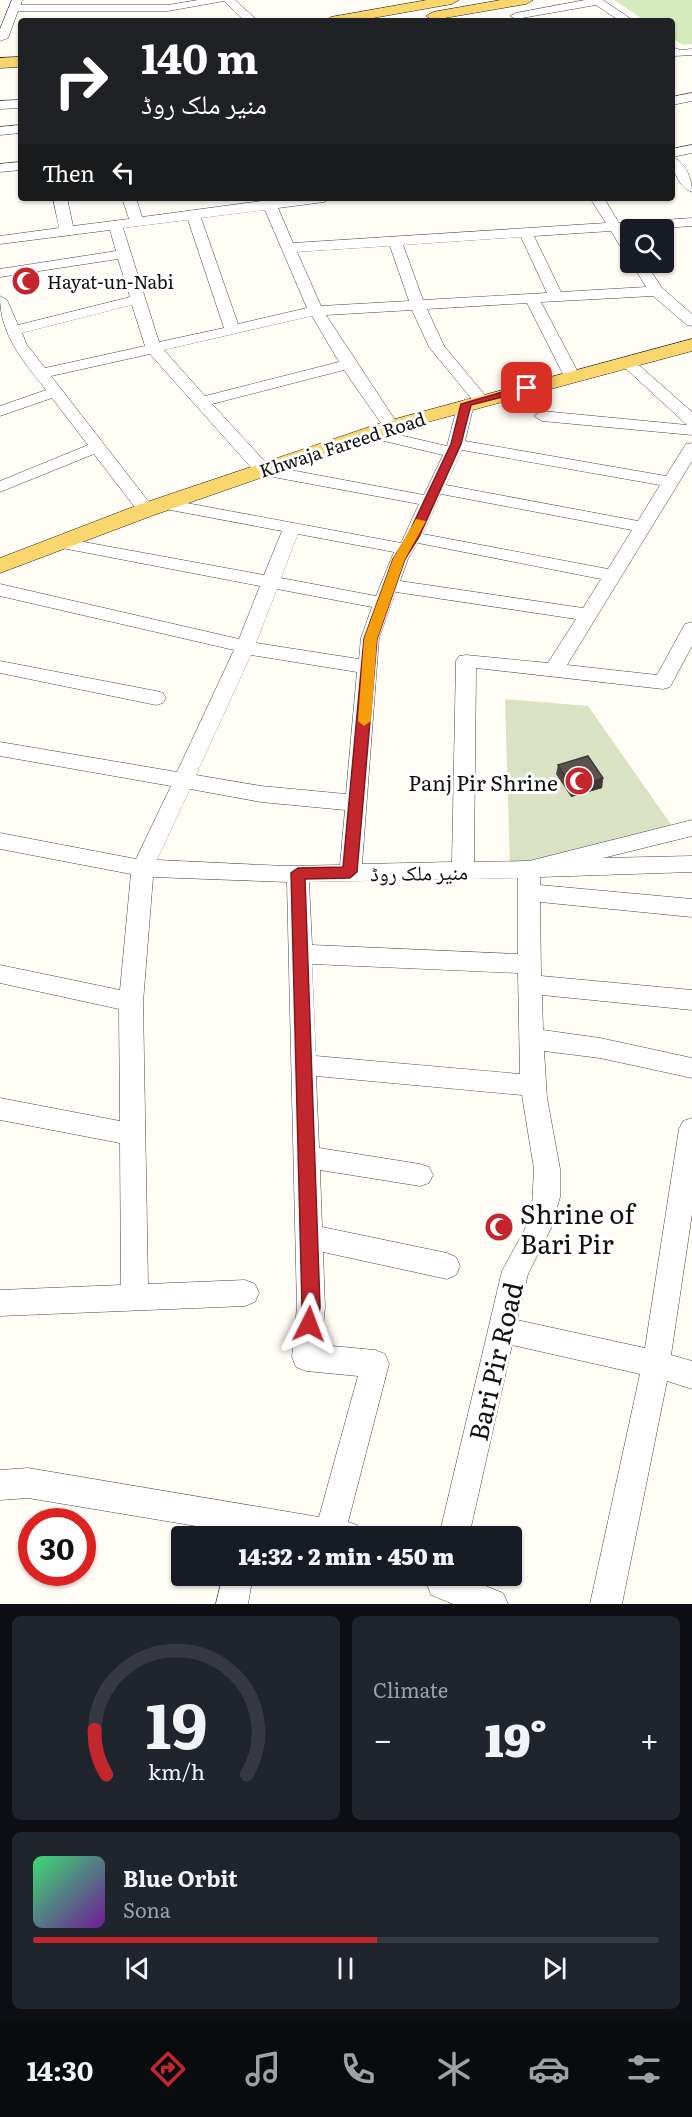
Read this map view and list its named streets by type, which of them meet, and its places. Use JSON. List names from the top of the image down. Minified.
{"streets":{"main road":["Khwaja Fareed Road"],"street":["منیر ملک روڈ","Bari Pir Road"]},"crossings":[["منیر ملک روڈ","Bari Pir Road"]],"places":{"mosque":["Hayat-un-Nabi","Panj Pir Shrine","Shrine of Bari Pir"]},"page":{"turn":["140 m","منیر ملک روڈ"],"then":"Then","limit":"30","trip":"14:32 · 2 min · 450 m","tile":"Climate","heat":["−","19°","+"],"song":["Blue Orbit","Sona"],"tabs":"14:30","gauge":["19","km/h"]}}
